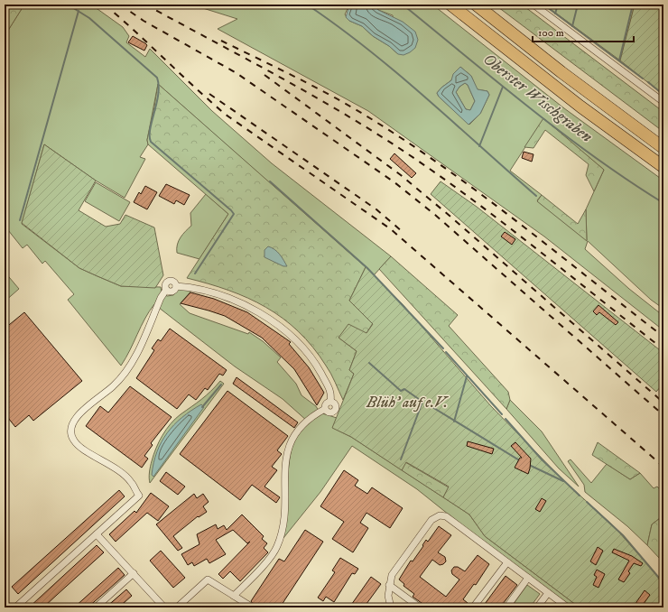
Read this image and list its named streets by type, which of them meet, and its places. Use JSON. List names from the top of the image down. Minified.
{"water":["Oberster Wischgraben"],"parks":["Blüh' auf e.V."],"scale_bar":"100 m"}
